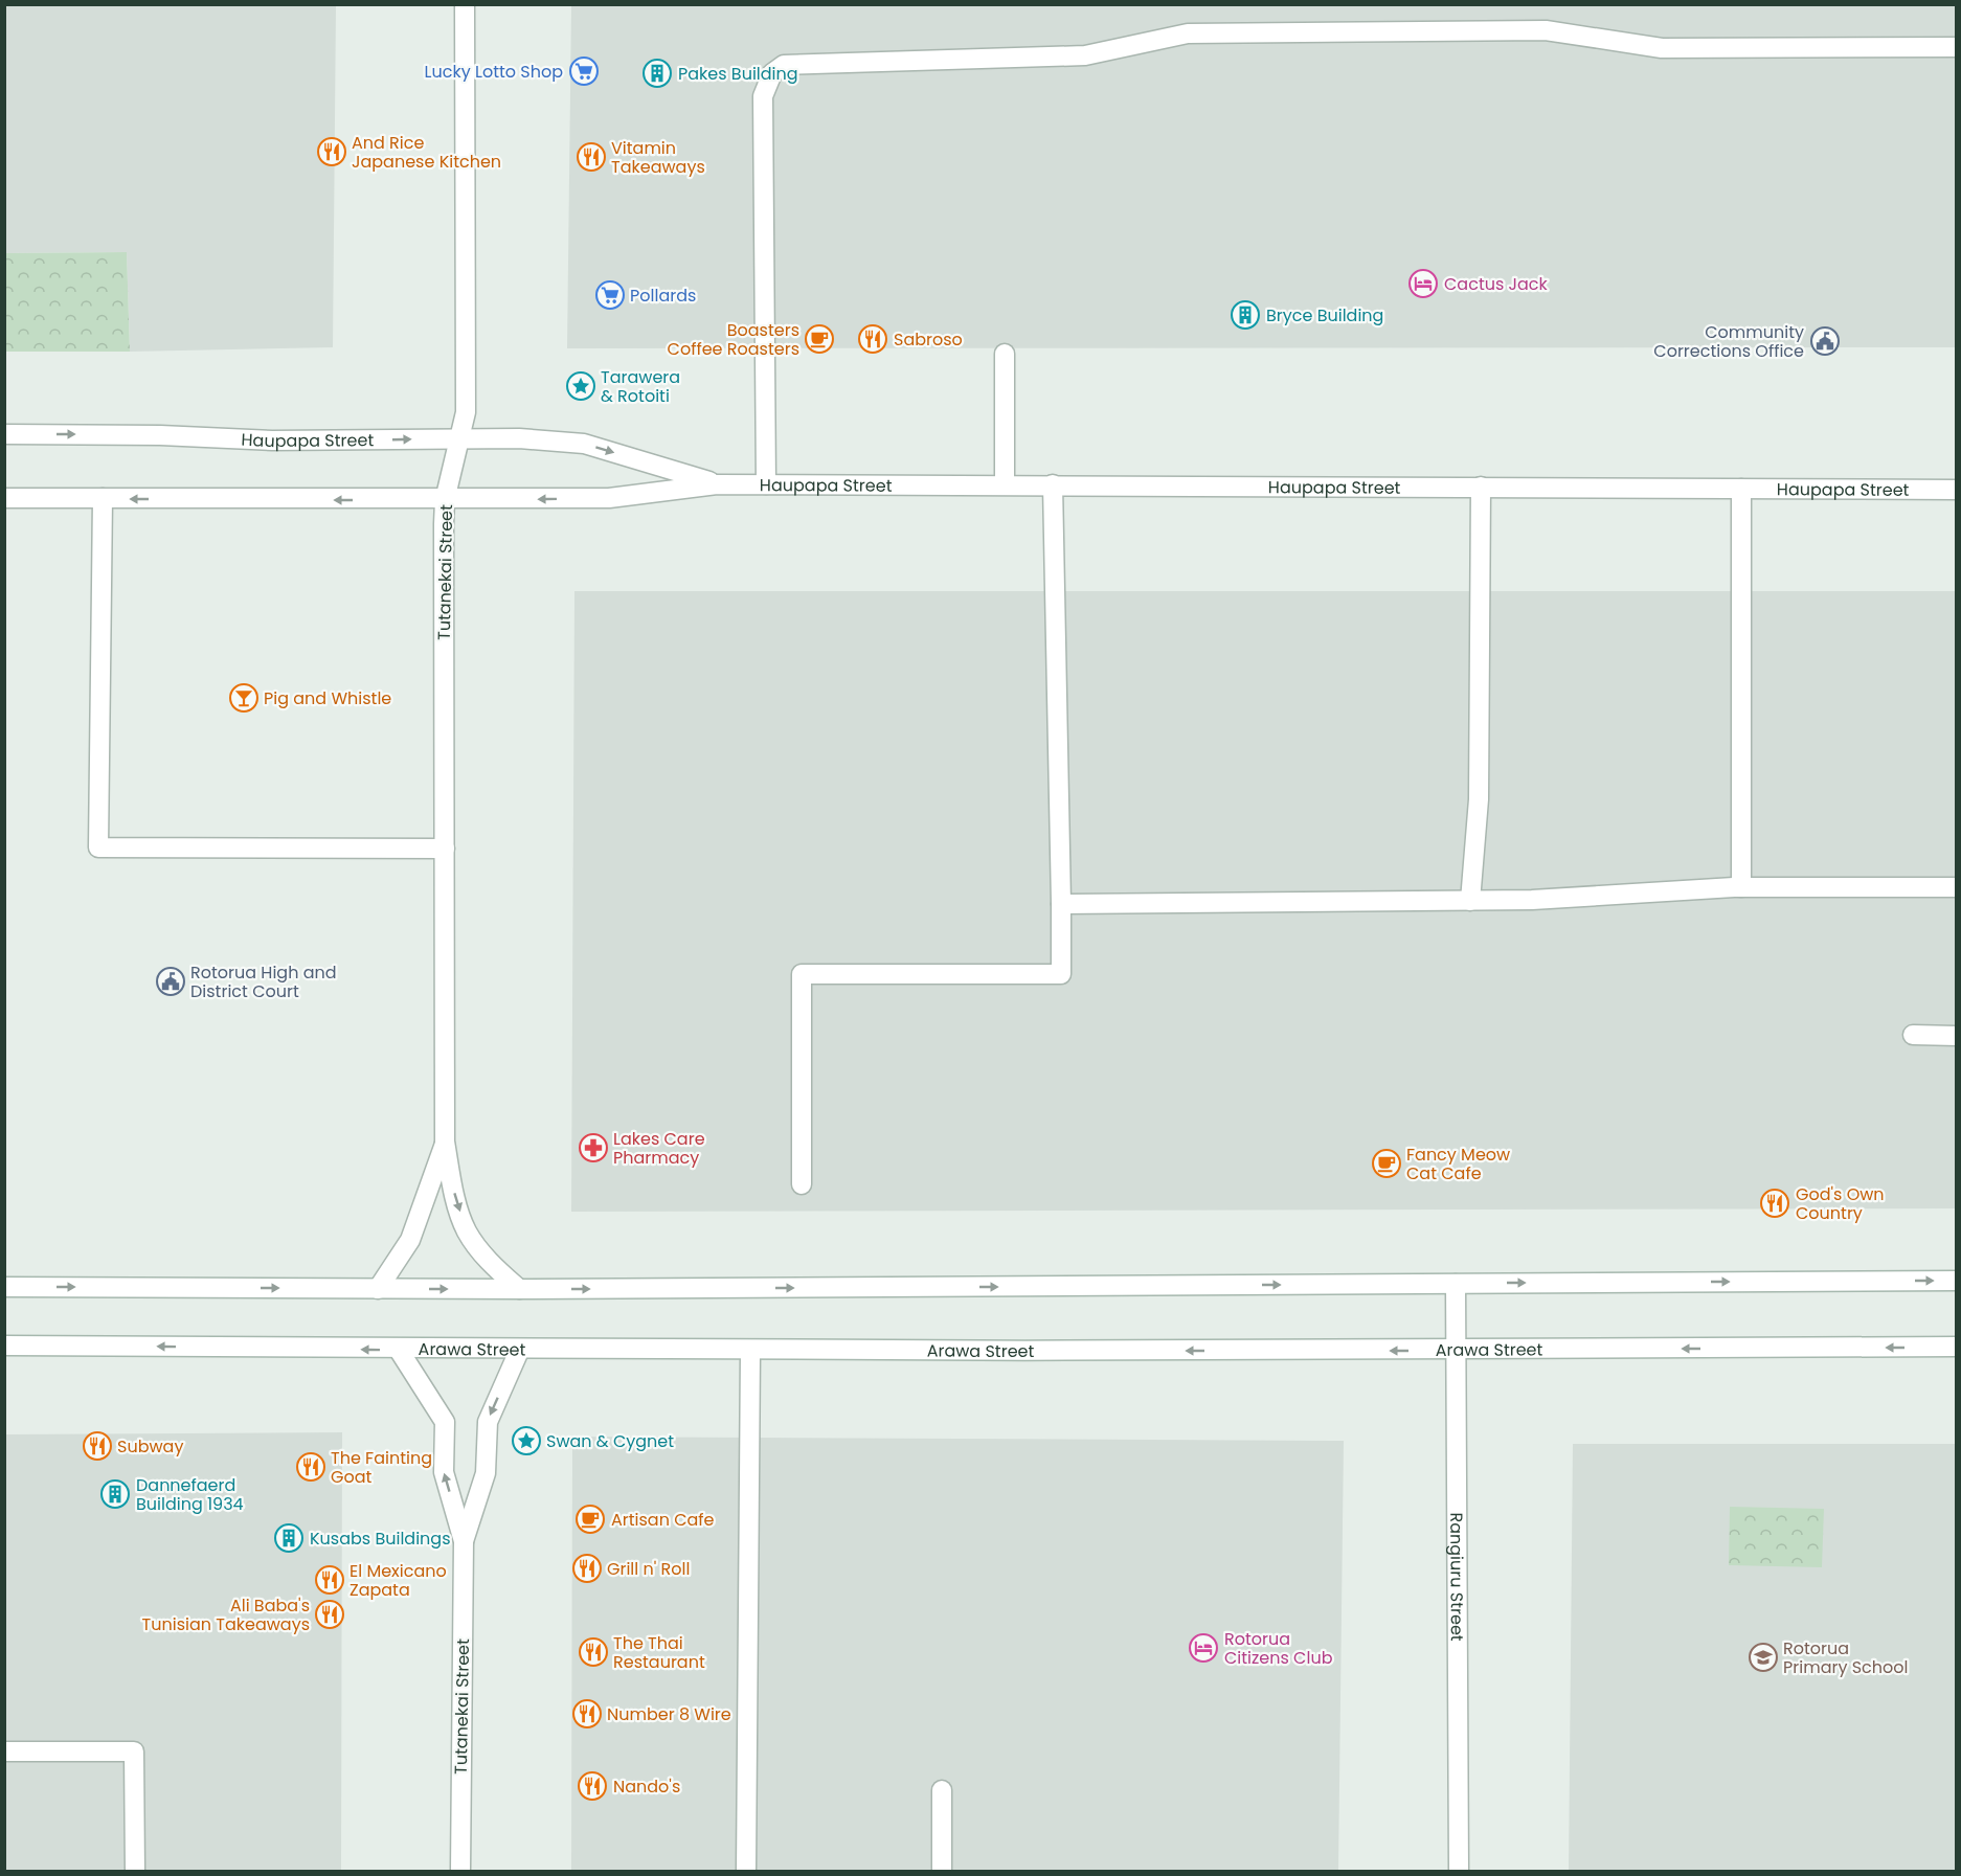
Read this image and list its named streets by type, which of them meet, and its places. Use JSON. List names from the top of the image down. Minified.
{"streets":{"street":["Haupapa Street","Tutanekai Street","Arawa Street","Rangiuru Street"]},"crossings":[["Haupapa Street","Tutanekai Street"],["Tutanekai Street","Arawa Street"],["Arawa Street","Rangiuru Street"]],"places":{"supermarket":["Lucky Lotto Shop","Pollards"],"building":["Pakes Building","Bryce Building","Dannefaerd Building 1934","Kusabs Buildings"],"restaurant":["And Rice Japanese Kitchen","Vitamin Takeaways","Sabroso","God's Own Country","Subway","The Fainting Goat","Grill n' Roll","El Mexicano Zapata","Ali Baba's Tunisian Takeaways","The Thai Restaurant","Number 8 Wire","Nando's"],"hotel":["Cactus Jack","Rotorua Citizens Club"],"cafe":["Boasters Coffee Roasters","Fancy Meow Cat Cafe","Artisan Cafe"],"public building":["Community Corrections Office","Rotorua High and District Court"],"place":["Tarawera & Rotoiti","Swan & Cygnet"],"bar":["Pig and Whistle"],"pharmacy":["Lakes Care Pharmacy"],"school or university":["Rotorua Primary School"]}}
